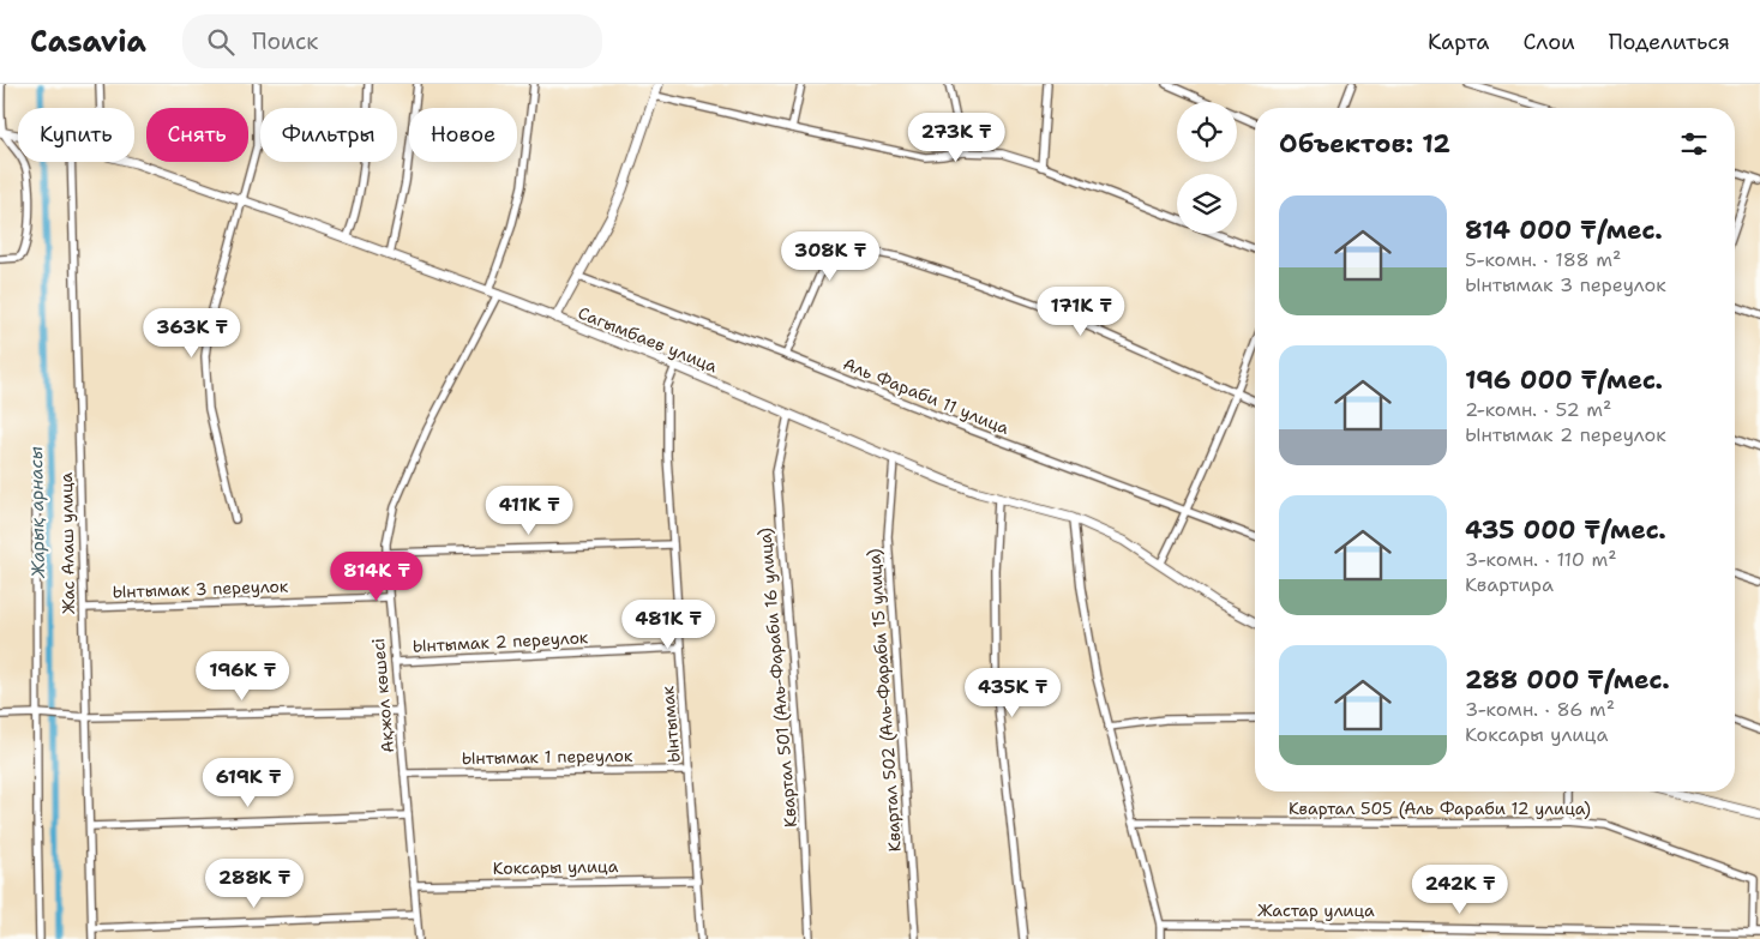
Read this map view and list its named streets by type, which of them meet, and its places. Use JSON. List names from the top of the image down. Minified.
{"streets":{"street":["Сагымбаев улица","Аль Фараби 11 улица","Жас Алаш улица","Ынтымак 3 переулок","Ынтымак 2 переулок","Квартал 501 (Аль-Фараби 16 улица)","Ақжол көшесі","Квартал 502 (Аль-Фараби 15 улица)","Ынтымак","Ынтымак 1 переулок","Квартал 505 (Аль Фараби 12 улица)","Коксары улица","Жастар улица"]},"crossings":[["Сагымбаев улица","Квартал 501 (Аль-Фараби 16 улица)"],["Сагымбаев улица","Ақжол көшесі"],["Сагымбаев улица","Квартал 502 (Аль-Фараби 15 улица)"],["Сагымбаев улица","Ынтымак"],["Жас Алаш улица","Ынтымак 3 переулок"],["Ынтымак 3 переулок","Ақжол көшесі"],["Ынтымак 2 переулок","Ақжол көшесі"],["Ынтымак 2 переулок","Ынтымак"],["Ақжол көшесі","Ынтымак 1 переулок"],["Ақжол көшесі","Коксары улица"],["Ынтымак","Ынтымак 1 переулок"],["Ынтымак","Коксары улица"],["Квартал 505 (Аль Фараби 12 улица)","Жастар улица"]],"water":["Жарық арнасы"],"page":{"header":"Casavia","search":"Поиск","nav":["Карта","Слои","Поделиться"],"chip":["Купить","Снять","Фильтры","Новое"],"heading":"Объектов: 12","price":["273K ₸","308K ₸","171K ₸","363K ₸","411K ₸","814K ₸","481K ₸","196K ₸","435K ₸","619K ₸","288K ₸","242K ₸"],"list":[{"name":"814 000 ₸/мес.","note":"5-комн. · 188 m² · Ынтымак 3 переулок"},{"name":"196 000 ₸/мес.","note":"2-комн. · 52 m² · Ынтымак 2 переулок"},{"name":"435 000 ₸/мес.","note":"3-комн. · 110 m² · Квартира"},{"name":"288 000 ₸/мес.","note":"3-комн. · 86 m² · Коксары улица"}]}}
